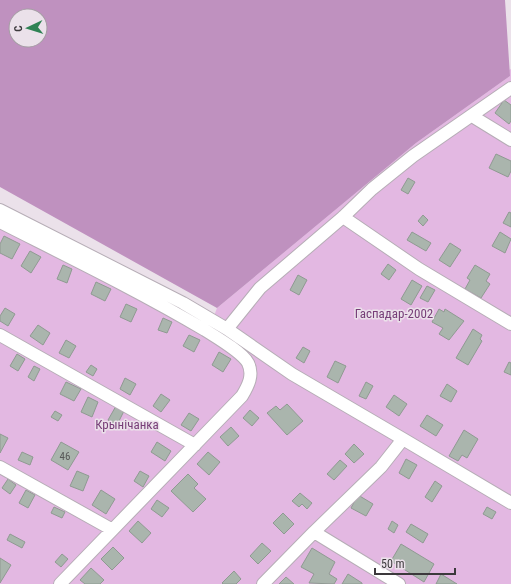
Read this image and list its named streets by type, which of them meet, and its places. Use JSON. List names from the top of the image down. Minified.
{"parks":["Гаспадар-2002","Крынічанка"],"house_numbers":["46"],"scale_bar":"50 m","north":"left"}
